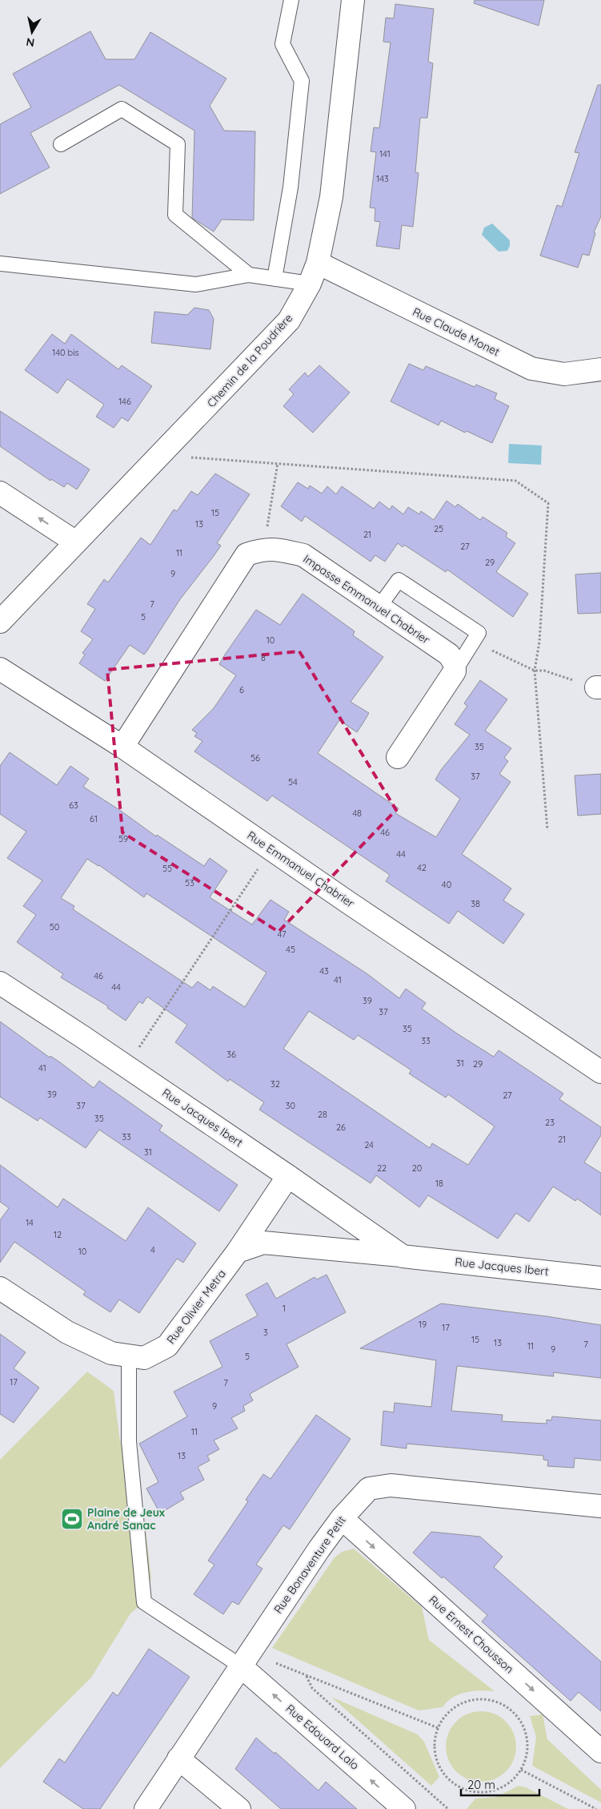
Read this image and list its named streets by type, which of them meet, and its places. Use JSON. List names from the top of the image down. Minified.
{"streets":{"street":["Rue Claude Monet","Chemin de la Poudrière","Impasse Emmanuel Chabrier","Rue Emmanuel Chabrier","Rue Jacques Ibert","Rue Olivier Metra","Rue Bonaventure Petit","Rue Ernest Chausson","Rue Edouard Lalo"]},"crossings":[["Rue Claude Monet","Chemin de la Poudrière"],["Impasse Emmanuel Chabrier","Rue Emmanuel Chabrier"],["Rue Jacques Ibert","Rue Olivier Metra"],["Rue Bonaventure Petit","Rue Ernest Chausson"],["Rue Bonaventure Petit","Rue Edouard Lalo"]],"one_way":["Rue Ernest Chausson"],"places":{"sports":["Plaine de Jeux André Sanac"]},"house_numbers":["141","143","140 bis","146","15","13","25","21","27","11","29","9","7","5","10","8","6","35","56","37","54","63","48","61","46","59","44","42","55","53","40","38","50","47","45","43","46","41","44","39","37","35","33","36","31","29","41","32","39","27","37","30","28","35","23","26","33","21","24","31","22","20","18","14","12","4","10","1","19","17","3","15","13","7","11","9","5","17","7","9","11","13"],"scale_bar":"20 m","north":"bottom"}
